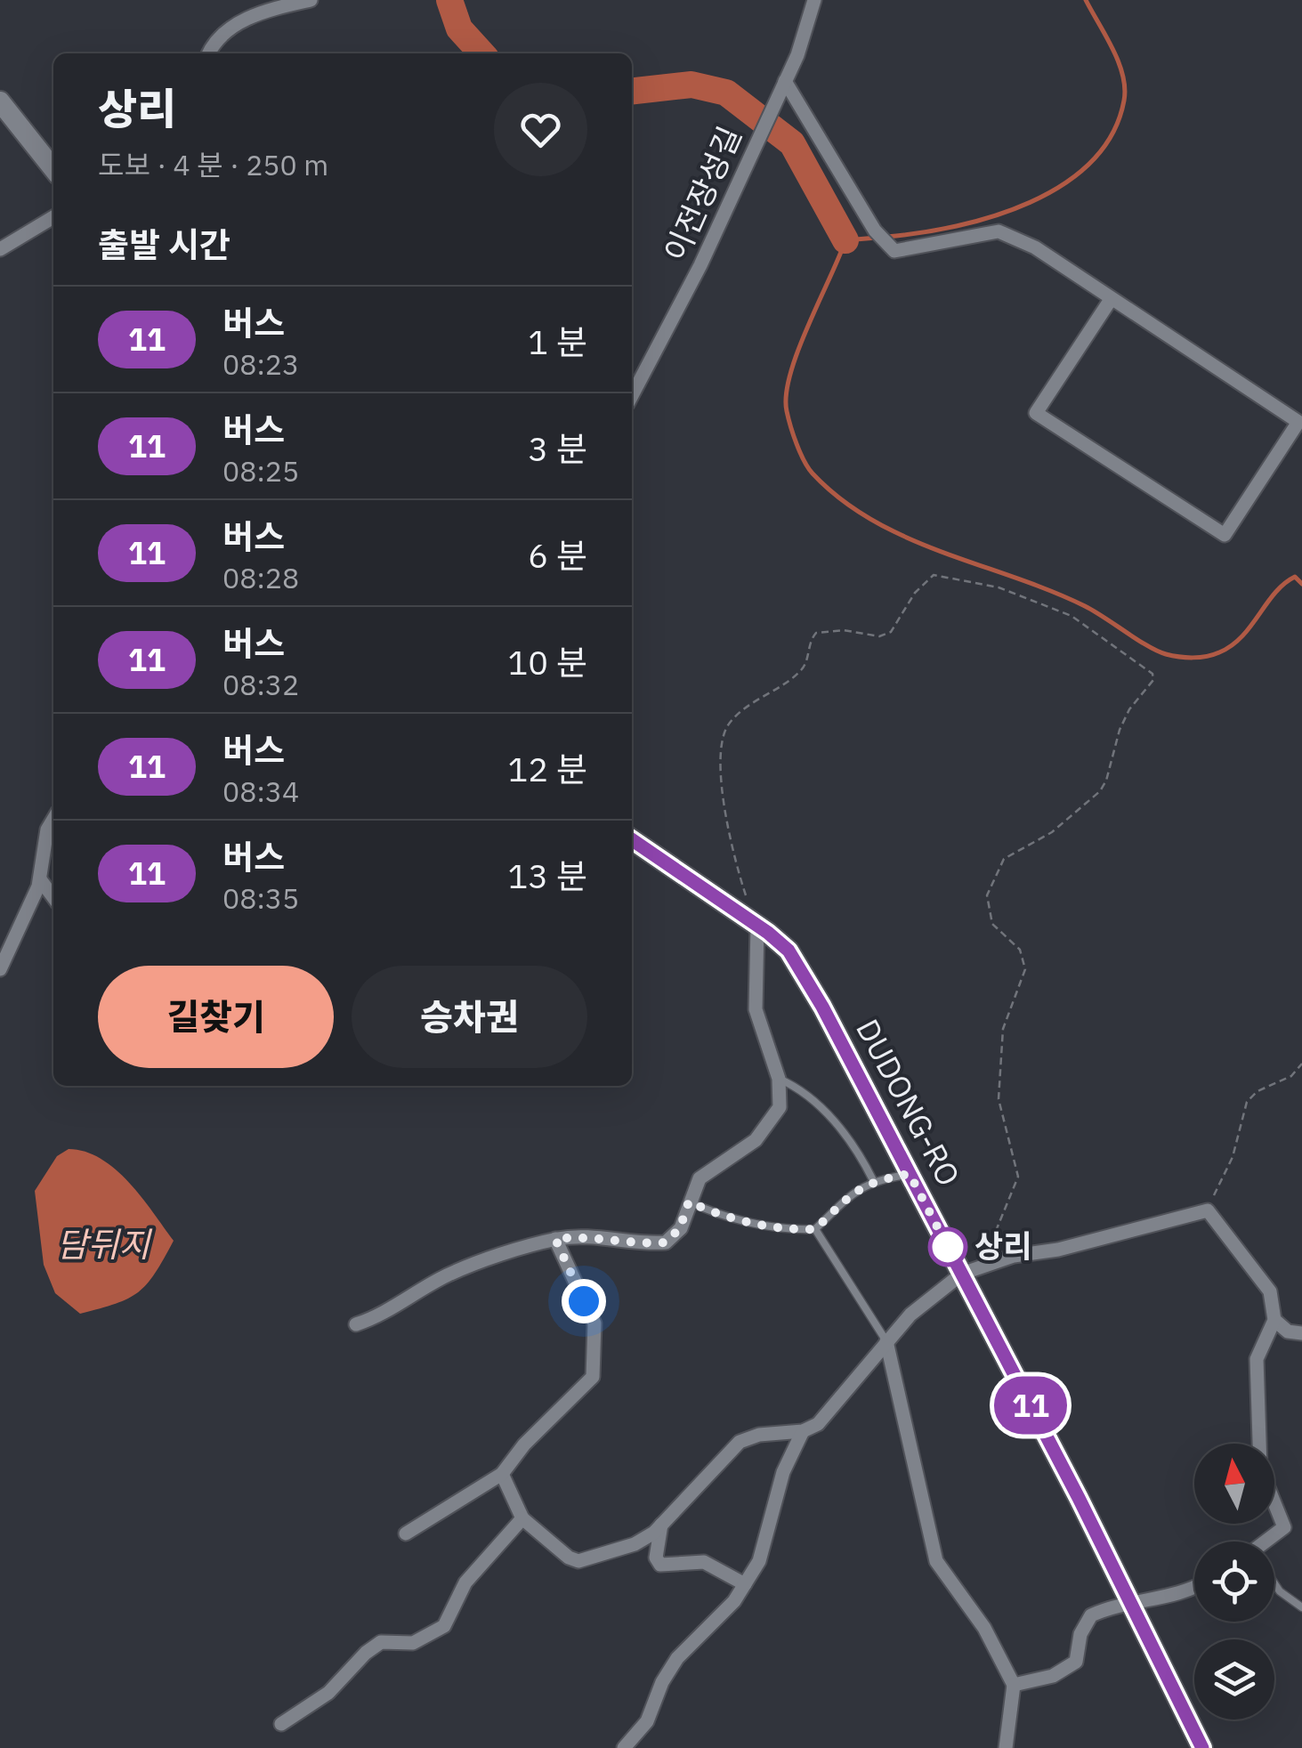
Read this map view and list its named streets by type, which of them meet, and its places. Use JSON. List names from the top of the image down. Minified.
{"streets":{"main road":["DUDONG-RO"],"street":["이전장성길"]},"water":["담뒤지"],"places":["상리"],"lines":["bus line 11"],"north":"top","page":{"on_map":"11","heading":[["상리","도보 · 4 분 · 250 m"],"출발 시간"],"list":[{"mark":"11","name":"버스","note":"08:23","value":"1 분"},{"mark":"11","name":"버스","note":"08:25","value":"3 분"},{"mark":"11","name":"버스","note":"08:28","value":"6 분"},{"mark":"11","name":"버스","note":"08:32","value":"10 분"},{"mark":"11","name":"버스","note":"08:34","value":"12 분"},{"mark":"11","name":"버스","note":"08:35","value":"13 분"}],"buttons":["길찾기","승차권"]}}
